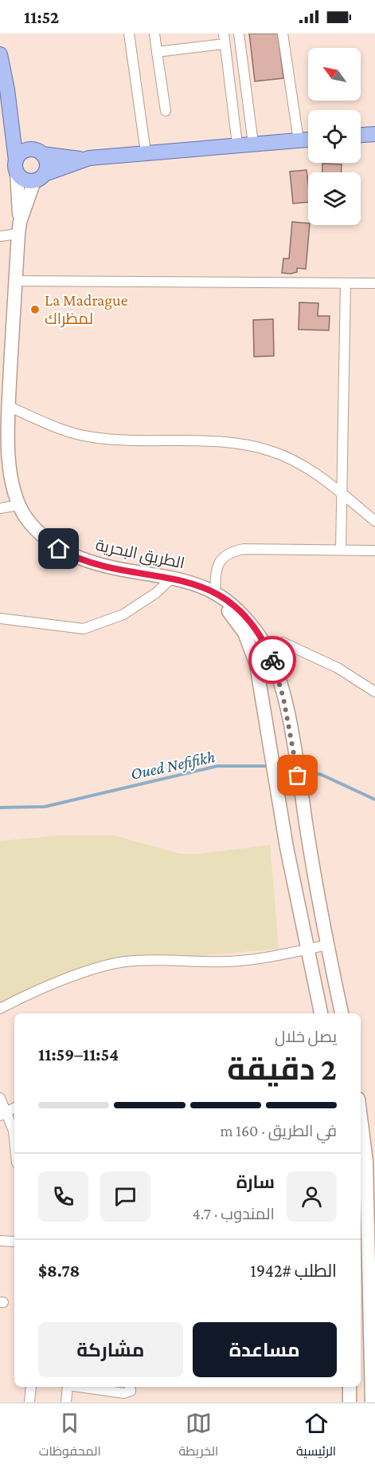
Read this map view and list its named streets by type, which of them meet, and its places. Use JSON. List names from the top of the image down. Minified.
{"streets":{"main road":["الطريق البحرية"]},"water":["Oued Nefifikh"],"places":["La Madrague لمظراك"],"north":"top left","page":{"status":"11:52","heading":["2 دقيقة","يصل خلال","11:54–11:59"],"panel":["سارة","المندوب · 4.7","الطلب #1942","$8.78"],"bar":"في الطريق · 160 m","buttons":["مساعدة","مشاركة"],"tabs":["الرئيسية","الخريطة","المحفوظات"]}}
